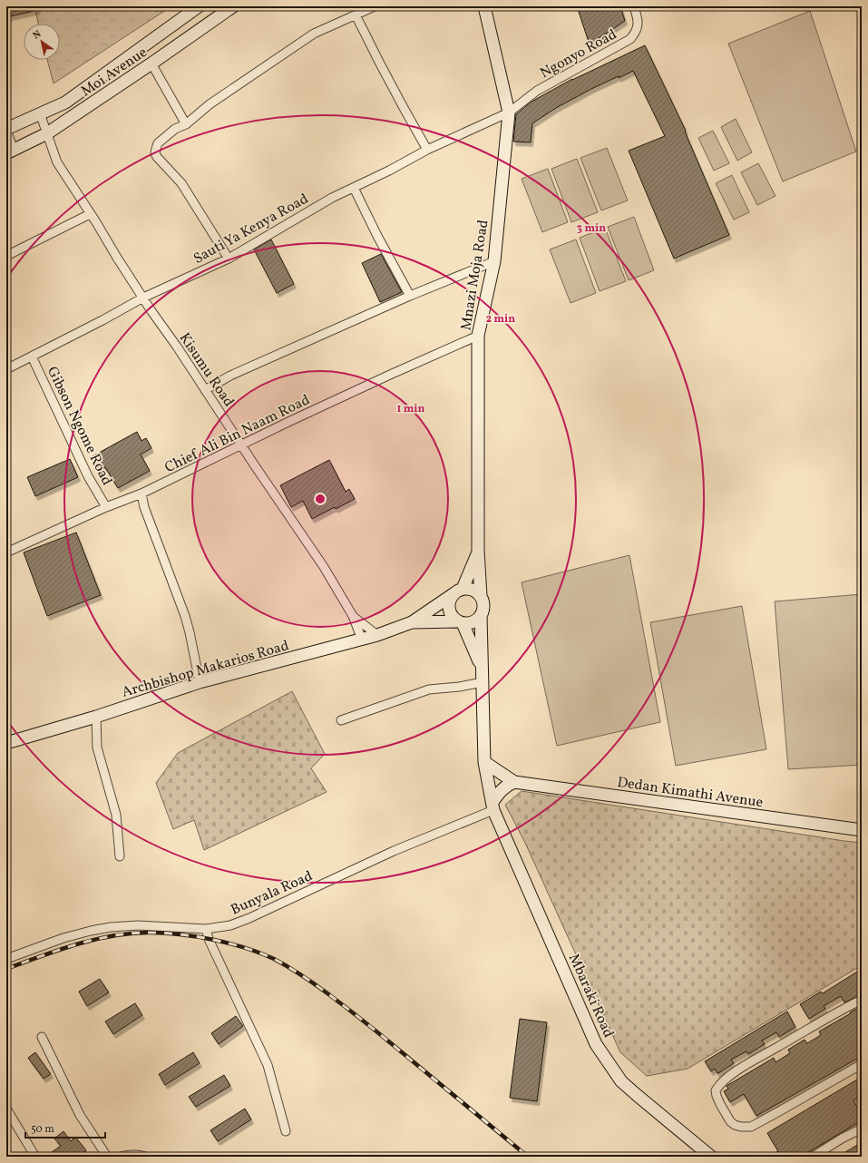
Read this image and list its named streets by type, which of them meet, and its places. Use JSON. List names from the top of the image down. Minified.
{"streets":{"main road":["Moi Avenue","Mnazi Moja Road","Archbishop Makarios Road","Dedan Kimathi Avenue","Mbaraki Road"],"street":["Ngonyo Road","Sauti Ya Kenya Road","Kisumu Road","Gibson Ngome Road","Chief Ali Bin Naam Road","Bunyala Road"]},"crossings":[["Ngonyo Road","Sauti Ya Kenya Road"],["Ngonyo Road","Mnazi Moja Road"],["Moi Avenue","Kisumu Road"],["Sauti Ya Kenya Road","Mnazi Moja Road"],["Sauti Ya Kenya Road","Kisumu Road"],["Sauti Ya Kenya Road","Gibson Ngome Road"],["Mnazi Moja Road","Chief Ali Bin Naam Road"],["Kisumu Road","Chief Ali Bin Naam Road"],["Kisumu Road","Archbishop Makarios Road"],["Gibson Ngome Road","Chief Ali Bin Naam Road"],["Bunyala Road","Mbaraki Road"]],"scale_bar":"50 m","north":"top left","rings":["3 min","2 min","1 min"]}
